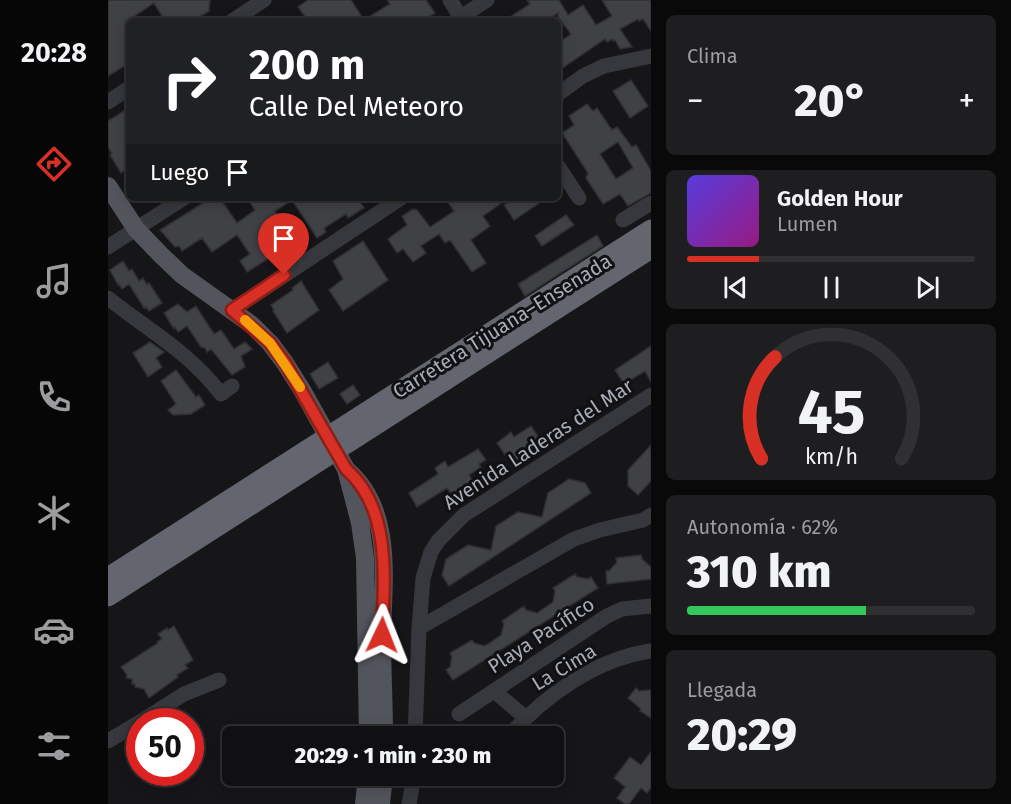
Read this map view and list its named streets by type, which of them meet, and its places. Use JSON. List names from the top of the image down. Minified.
{"streets":{"highway":["Carretera Tijuana–Ensenada"],"street":["Avenida Laderas del Mar","Playa Pacífico","La Cima"]},"page":{"tabs":"20:28","tile":["Clima",["Autonomía · 62%","310 km"],["Llegada","20:29"]],"turn":["200 m","Calle Del Meteoro"],"heat":["−","20°","+"],"then":"Luego","song":["Golden Hour","Lumen"],"limit":"50","trip":"20:29 · 1 min · 230 m","gauge":["45","km/h"]}}
